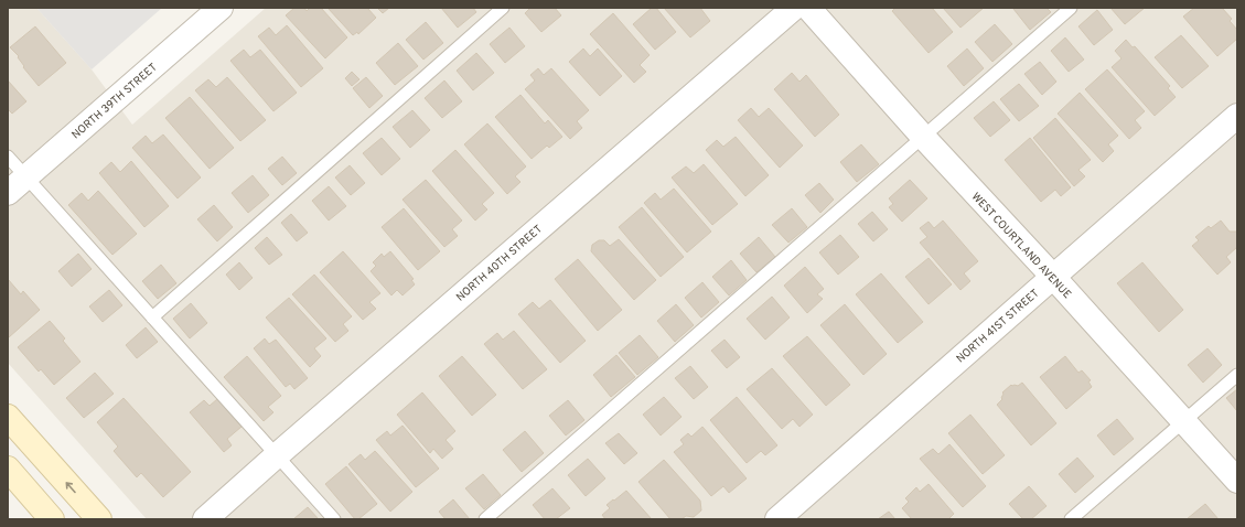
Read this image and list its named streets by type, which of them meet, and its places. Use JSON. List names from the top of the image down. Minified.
{"streets":{"street":["NORTH 39TH STREET","WEST COURTLAND AVENUE","NORTH 40TH STREET","NORTH 41ST STREET"]},"crossings":[["WEST COURTLAND AVENUE","NORTH 41ST STREET"]]}
